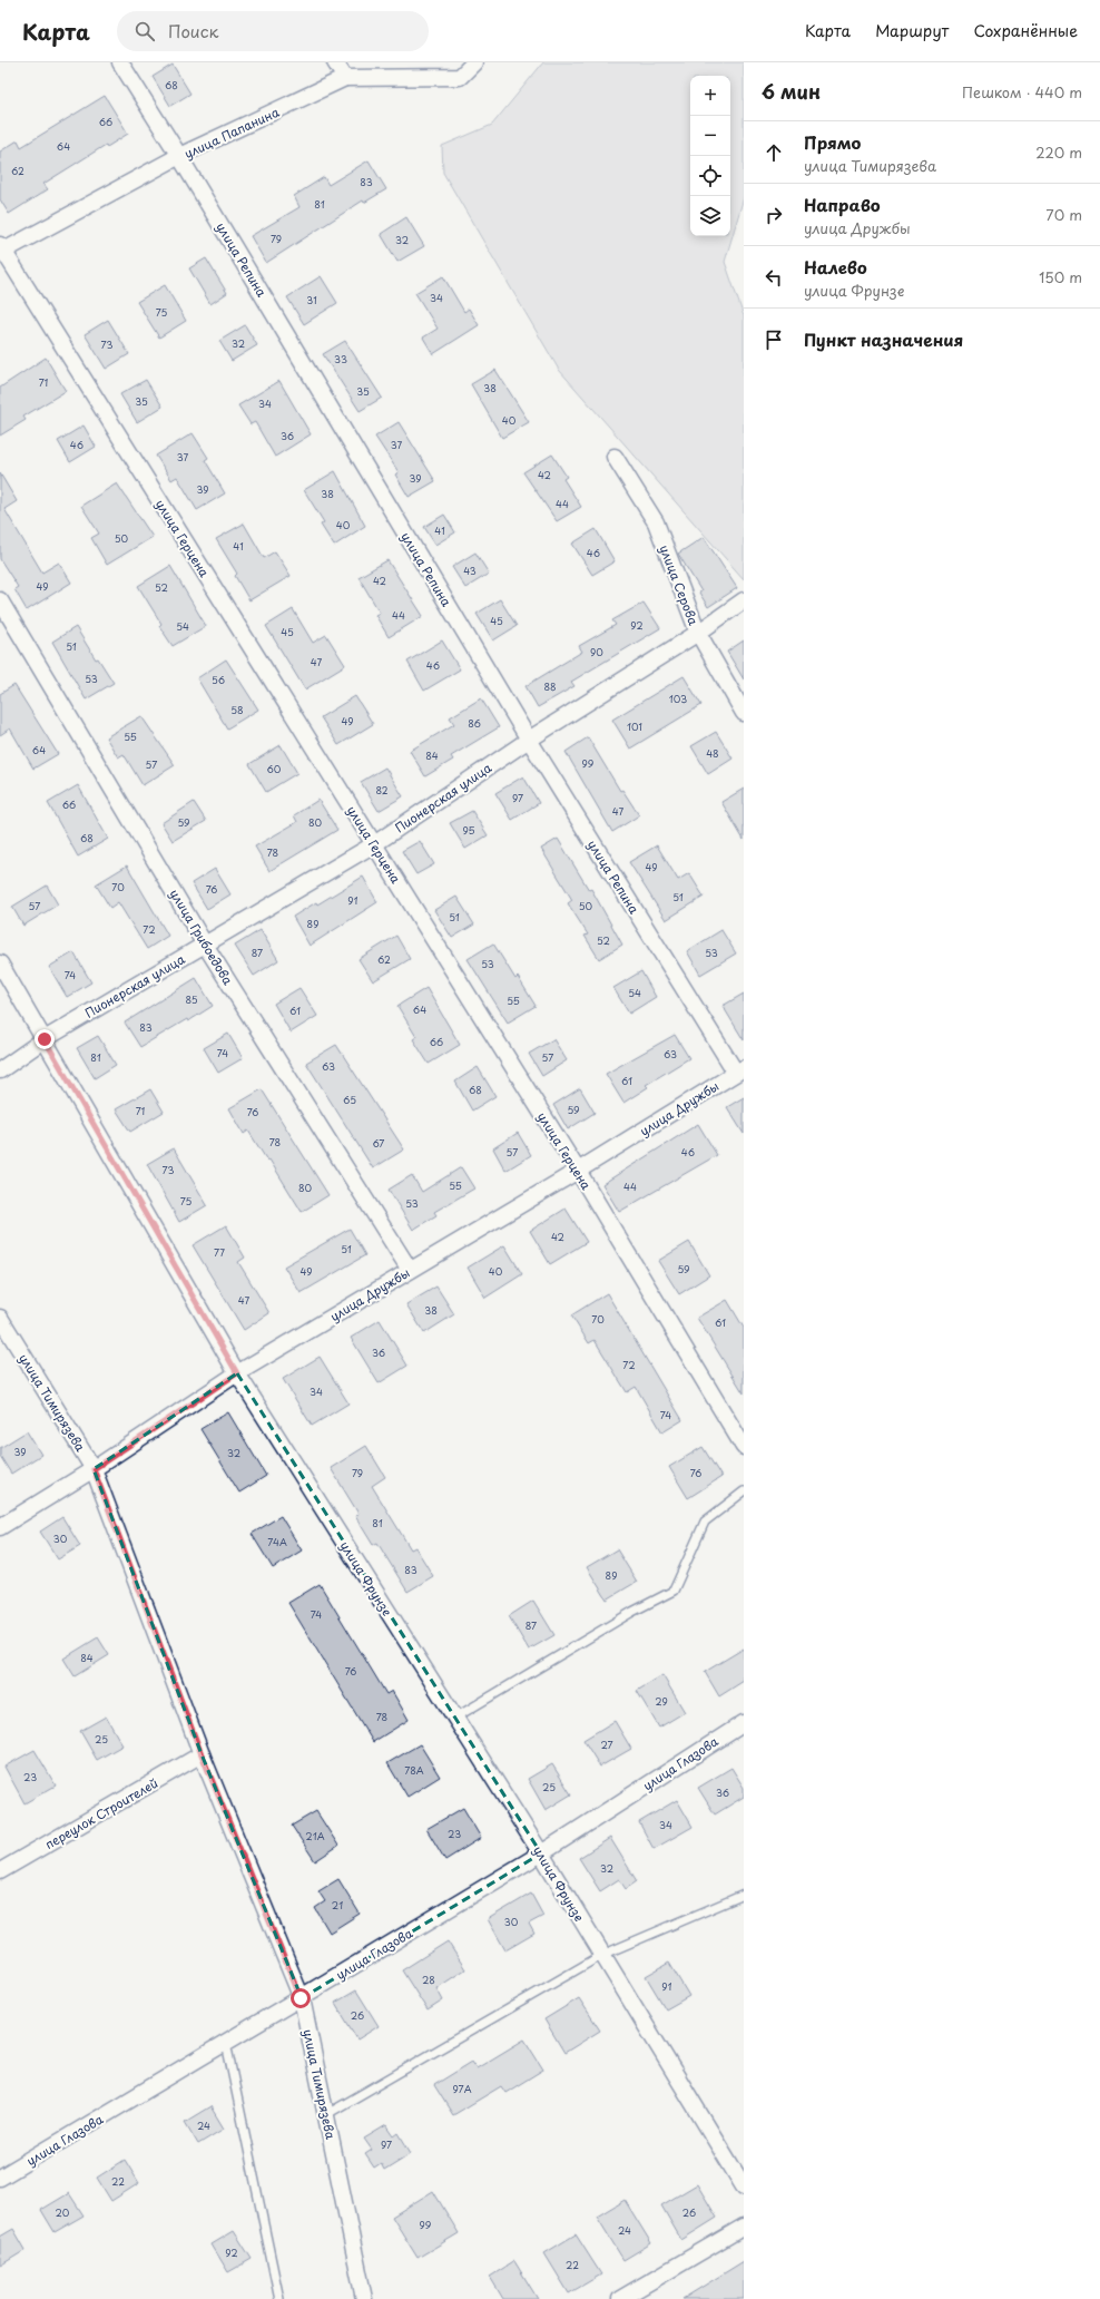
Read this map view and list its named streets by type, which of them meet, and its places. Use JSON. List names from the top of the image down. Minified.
{"streets":{"street":["улица Папанина","улица Репина","улица Герцена","улица Серова","Пионерская улица","улица Грибоедова","улица Дружбы","улица Тимирязева","улица Фрунзе","улица Глазова","переулок Строителей"]},"crossings":[["улица Папанина","улица Репина"],["улица Папанина","улица Герцена"],["улица Репина","Пионерская улица"],["улица Репина","улица Дружбы"],["улица Герцена","Пионерская улица"],["улица Герцена","улица Дружбы"],["улица Серова","Пионерская улица"],["Пионерская улица","улица Грибоедова"],["Пионерская улица","улица Фрунзе"],["улица Грибоедова","улица Дружбы"],["улица Дружбы","улица Тимирязева"],["улица Дружбы","улица Фрунзе"],["улица Тимирязева","улица Глазова"],["улица Тимирязева","переулок Строителей"],["улица Фрунзе","улица Глазова"]],"house_numbers":["68","66","64","62","83","81","79","32","34","31","75","32","73","33","71","38","35","35","34","40","36","46","37","37","42","39","39","38","44","40","41","50","41","46","43","42","49","52","44","45","92","54","45","51","90","47","46","53","56","88","103","58","49","86","101","55","64","48","84","99","57","60","82","97","66","47","59","80","95","68","78","49","70","76","51","91","57","50","51","89","72","52","87","53","62","53","74","54","85","55","64","61","83","66","74","63","81","57","63","61","68","65","59","71","76","78","67","57","46","73","55","44","80","75","53","42","51","77","59","49","40","47","38","70","61","36","72","34","74","39","32","79","76","81","30","74А","83","89","74","87","84","76","29","78","25","27","78А","23","25","36","34","23","21А","32","21","30","28","91","26","97А","24","97","22","20","26","99","24","92","22"],"page":{"header":"Карта","search":"Поиск","nav":["Карта","Маршрут","Сохранённые"],"heading":["6 мин","Пешком · 440 m"],"map_buttons":["+","−"],"list":[["Прямо","улица Тимирязева","220 m"],["Направо","улица Дружбы","70 m"],["Налево","улица Фрунзе","150 m"],"Пункт назначения"]}}
